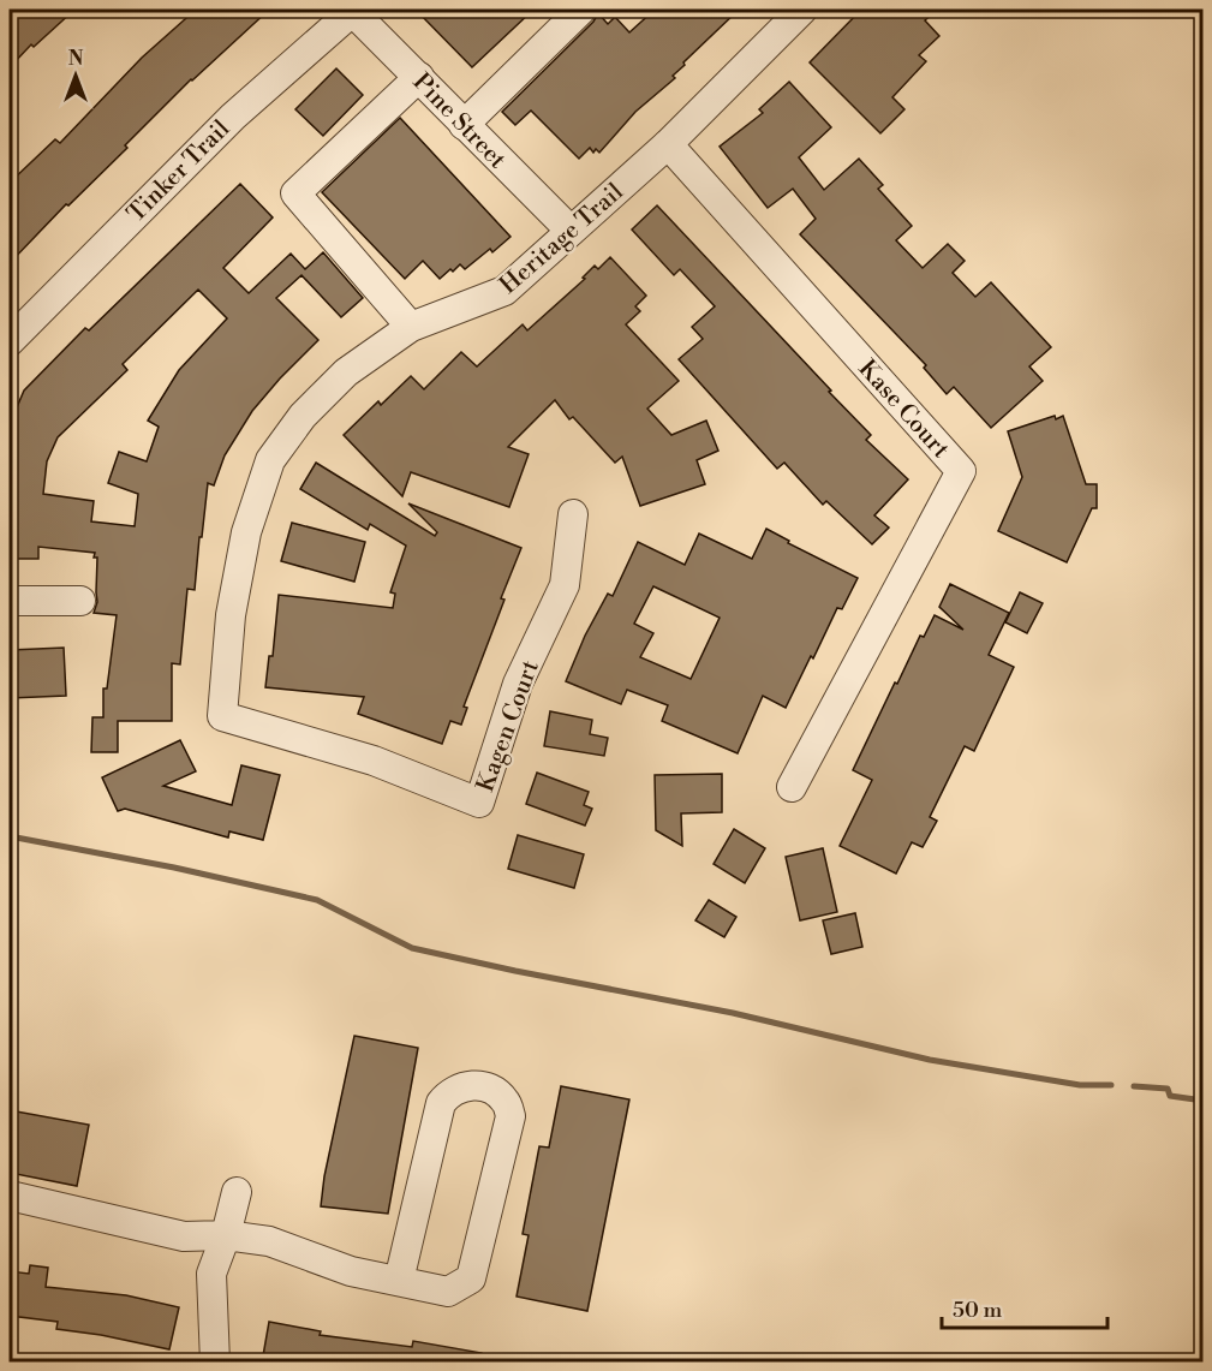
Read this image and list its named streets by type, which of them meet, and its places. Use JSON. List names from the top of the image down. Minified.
{"streets":{"street":["Pine Street","Tinker Trail","Heritage Trail","Kase Court","Kagen Court"]},"crossings":[["Pine Street","Tinker Trail"],["Pine Street","Heritage Trail"],["Heritage Trail","Kase Court"],["Heritage Trail","Kagen Court"]],"scale_bar":"50 m","north":"top"}
